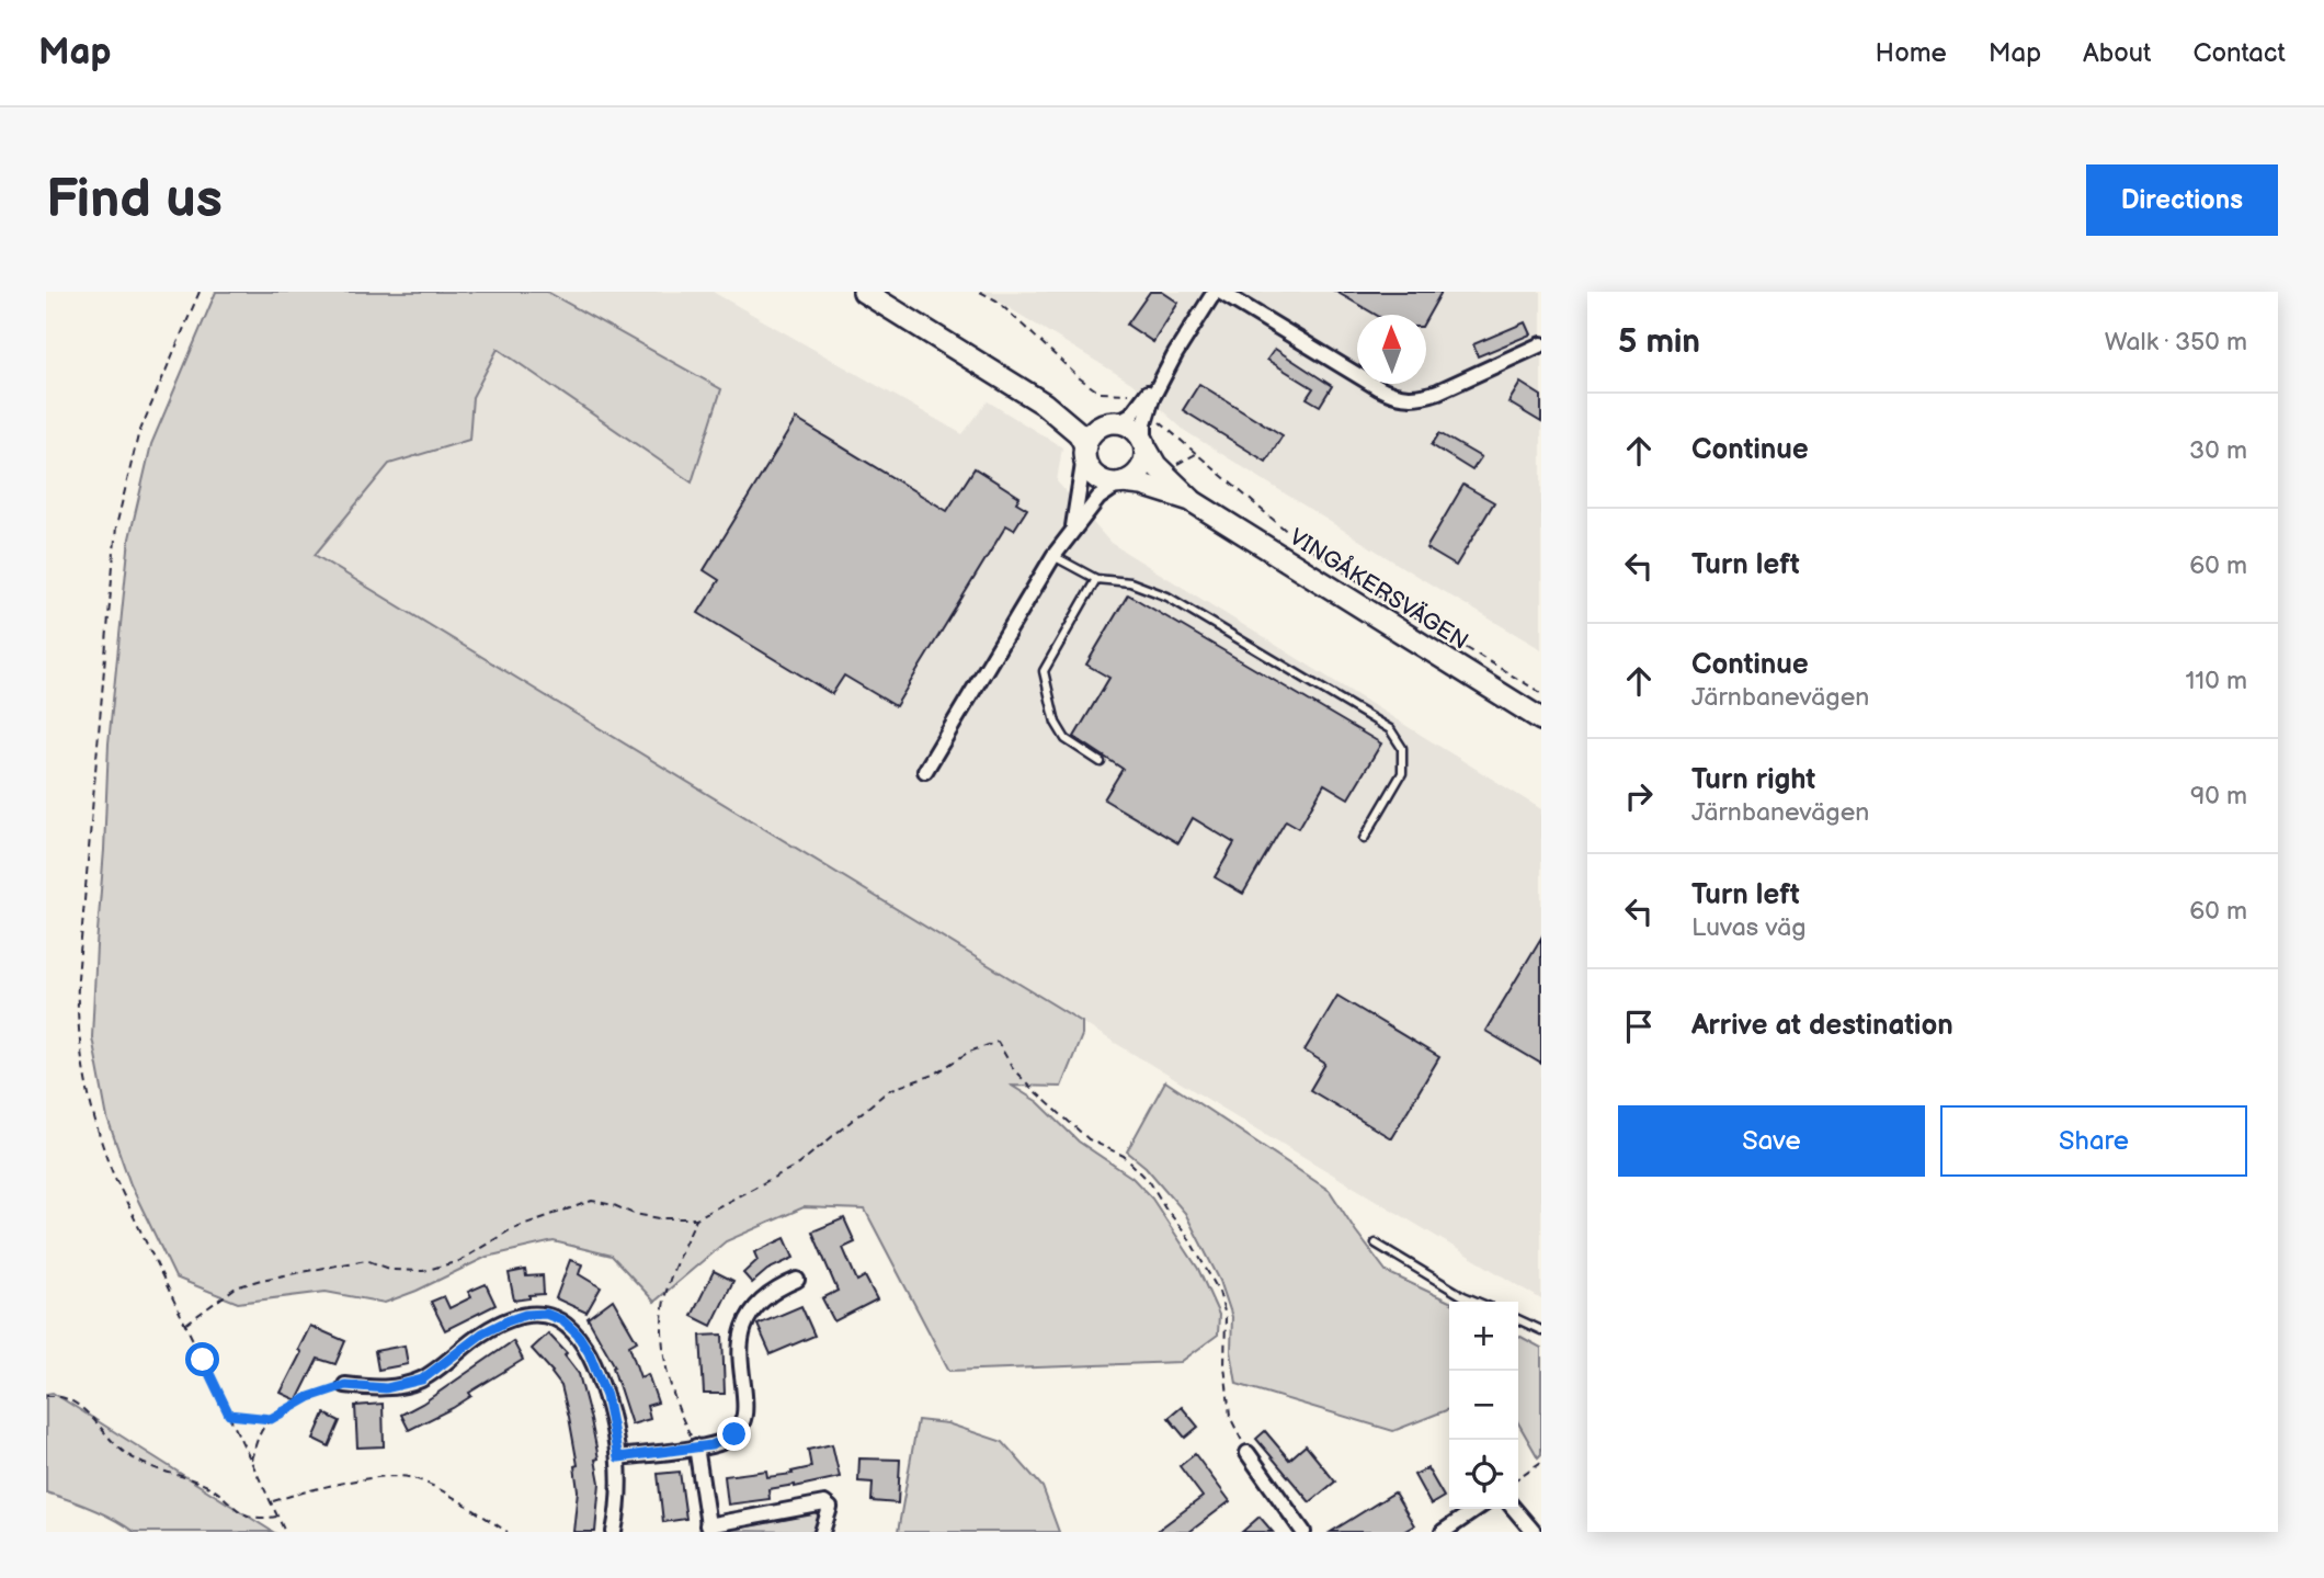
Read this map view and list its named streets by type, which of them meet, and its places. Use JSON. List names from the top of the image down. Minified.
{"streets":{"main road":["VINGÅKERSVÄGEN"]},"north":"top","page":{"header":"Map","nav":["Home","Map","About","Contact"],"buttons":["Directions",["Save","Share"]],"title":"Find us","heading":["5 min","Walk · 350 m"],"list":[["Continue","30 m"],["Turn left","60 m"],["Continue","Järnbanevägen","110 m"],["Turn right","Järnbanevägen","90 m"],["Turn left","Luvas väg","60 m"],"Arrive at destination"],"map_buttons":["+","−"]}}
